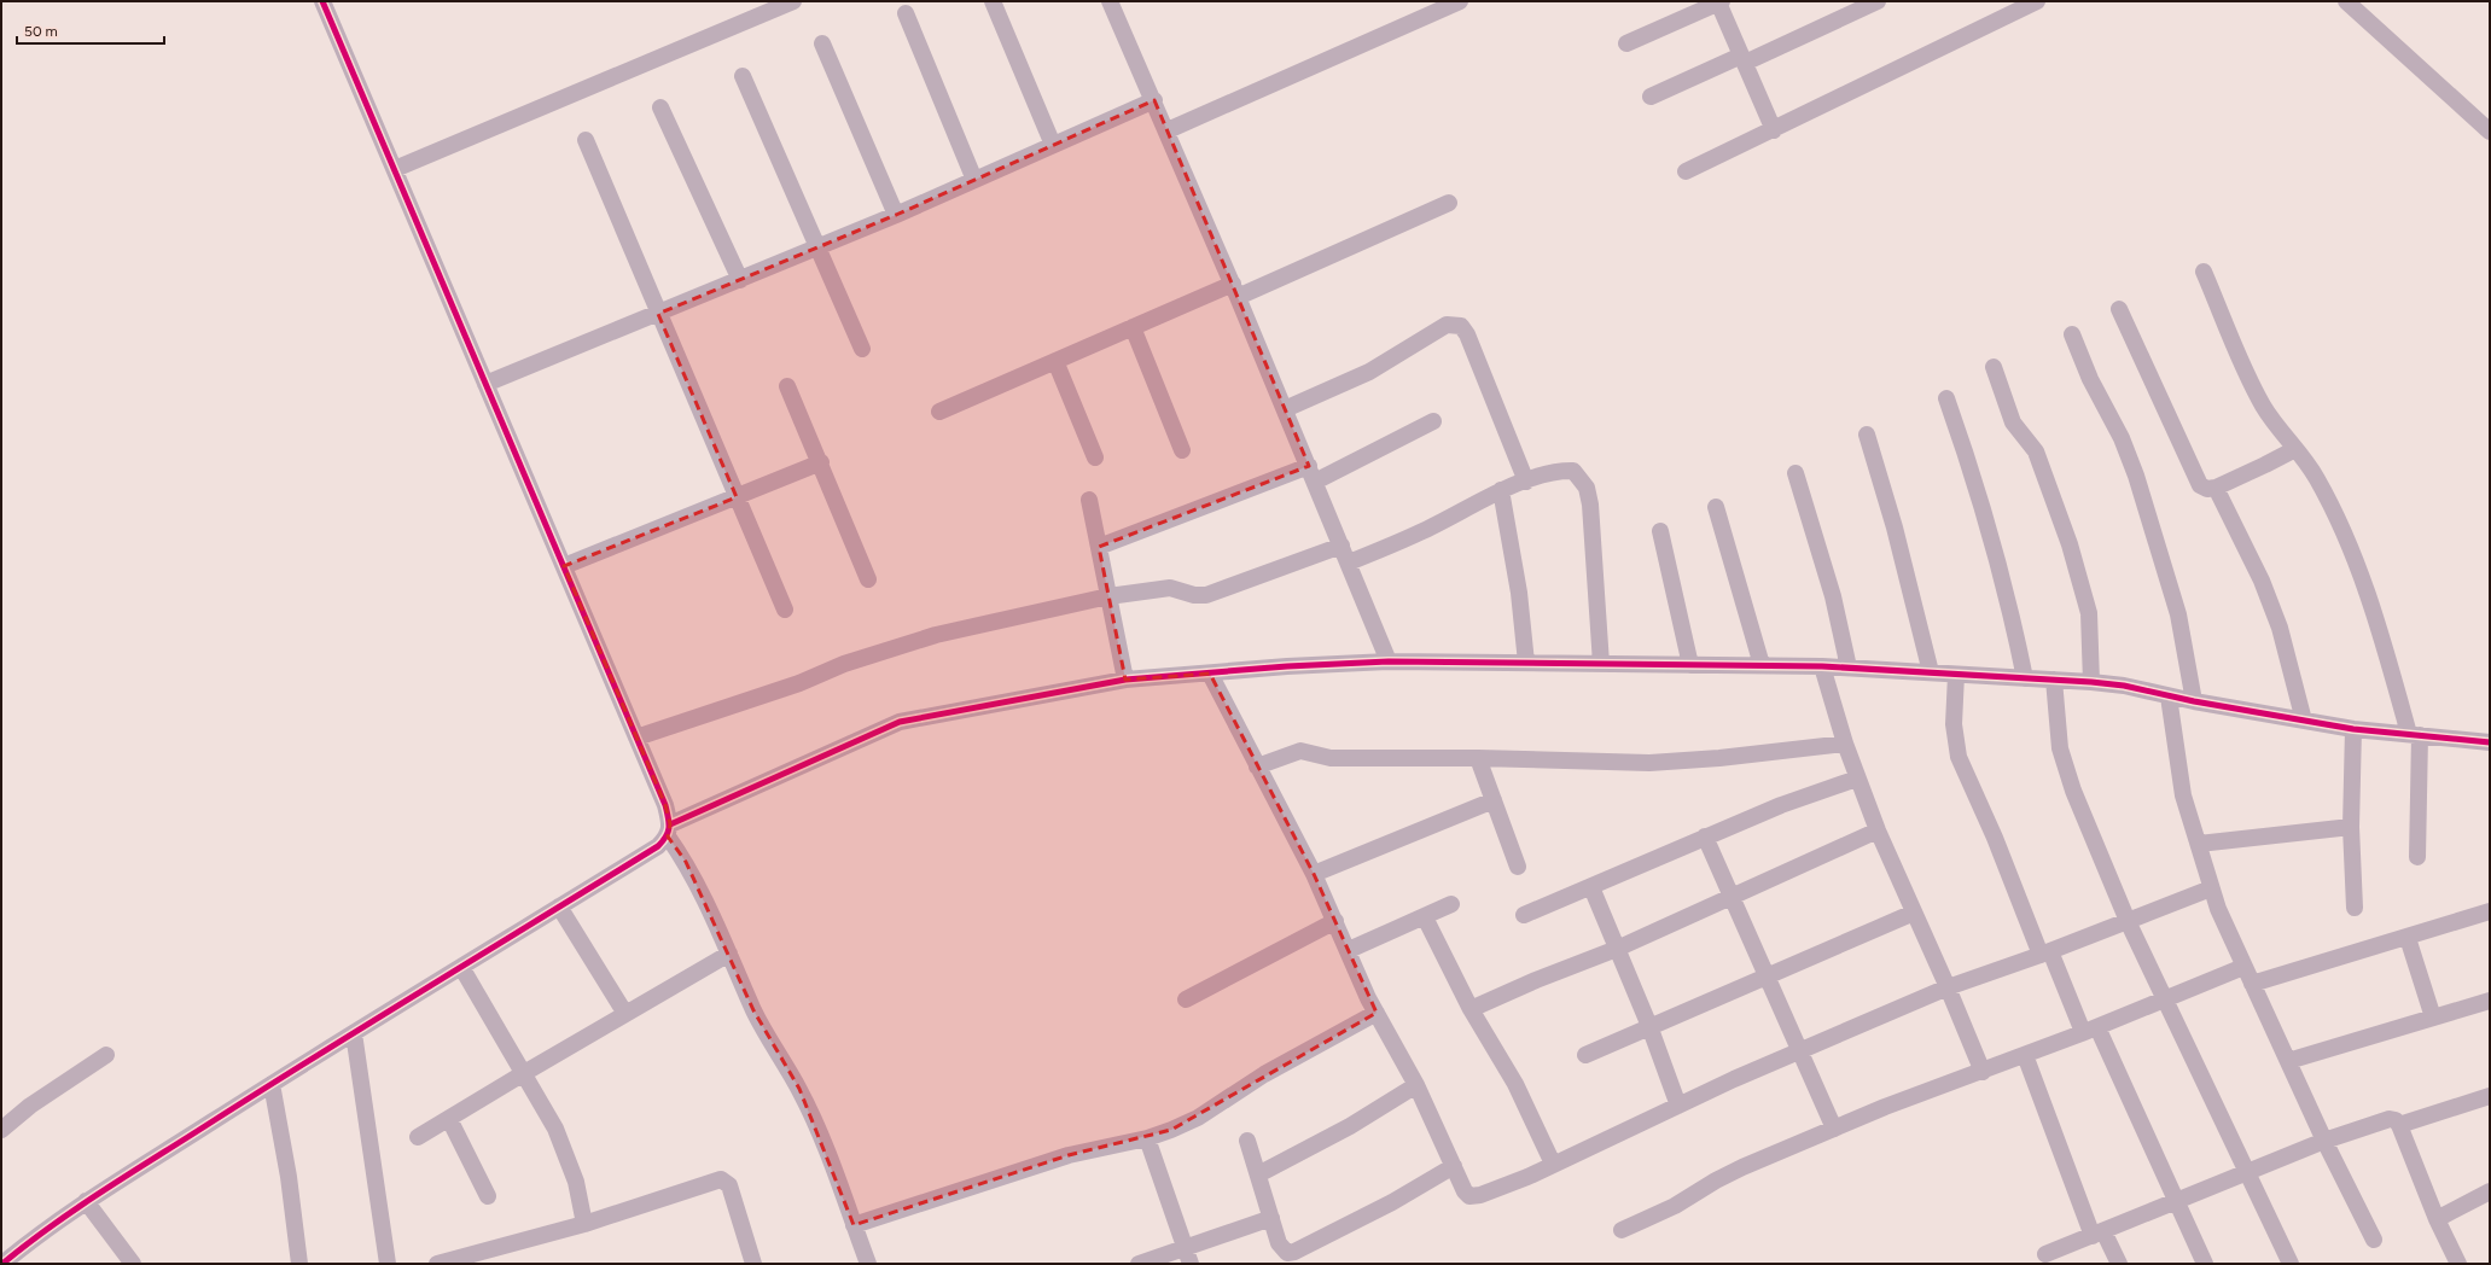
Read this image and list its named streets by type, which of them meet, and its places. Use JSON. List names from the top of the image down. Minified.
{"scale_bar":"50 m"}
